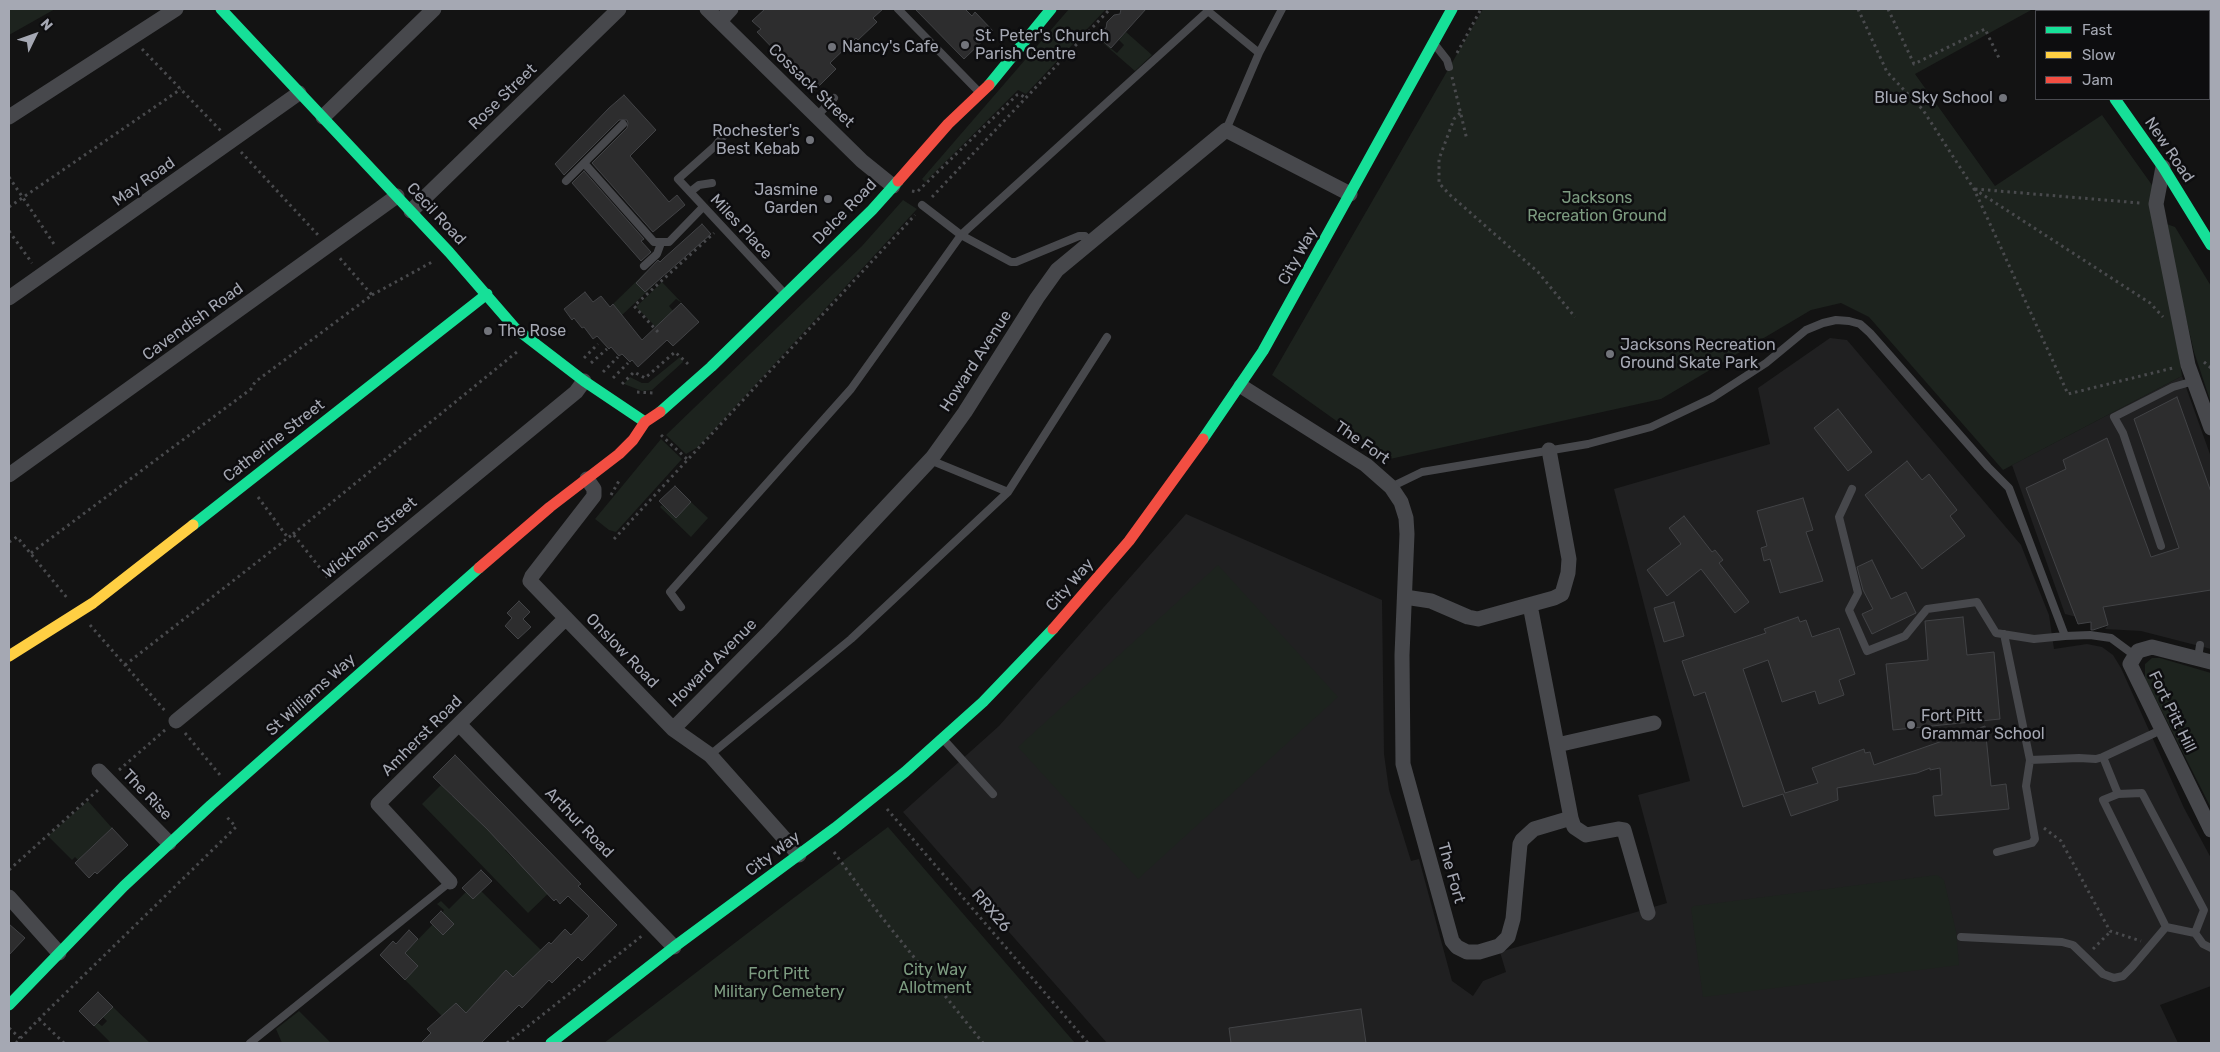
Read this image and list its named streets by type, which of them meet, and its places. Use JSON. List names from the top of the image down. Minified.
{"streets":{"street":["Cossack Street","Rose Street","New Road","May Road","Delce Road","Cecil Road","City Way","Cavendish Road","Howard Avenue","Catherine Street","The Fort","Wickham Street","Onslow Road","St Williams Way","Fort Pitt Hill","Amherst Road","The Rise","Arthur Road"],"lane":["Miles Place"],"path":["RRX26"]},"crossings":[["Cossack Street","Delce Road"],["Rose Street","Cecil Road"],["May Road","Cecil Road"],["Delce Road","Cecil Road"],["Delce Road","Miles Place"],["Delce Road","St Williams Way"],["Cecil Road","Cavendish Road"],["Cecil Road","Catherine Street"],["Cecil Road","Wickham Street"],["Cecil Road","St Williams Way"],["City Way","The Fort"],["City Way","Onslow Road"],["City Way","Arthur Road"],["City Way","RRX26"],["Howard Avenue","Onslow Road"],["Onslow Road","St Williams Way"],["Onslow Road","Amherst Road"],["St Williams Way","The Rise"],["Amherst Road","Arthur Road"]],"parks":["Jacksons Recreation Ground","City Way Allotment","Fort Pitt Military Cemetery"],"places":["St. Peter's Church Parish Centre","Nancy's Cafe","Blue Sky School","Rochester's Best Kebab","Jasmine Garden","The Rose","Jacksons Recreation Ground Skate Park","Fort Pitt Grammar School"],"legend":["Fast","Slow","Jam"],"north":"top right"}
